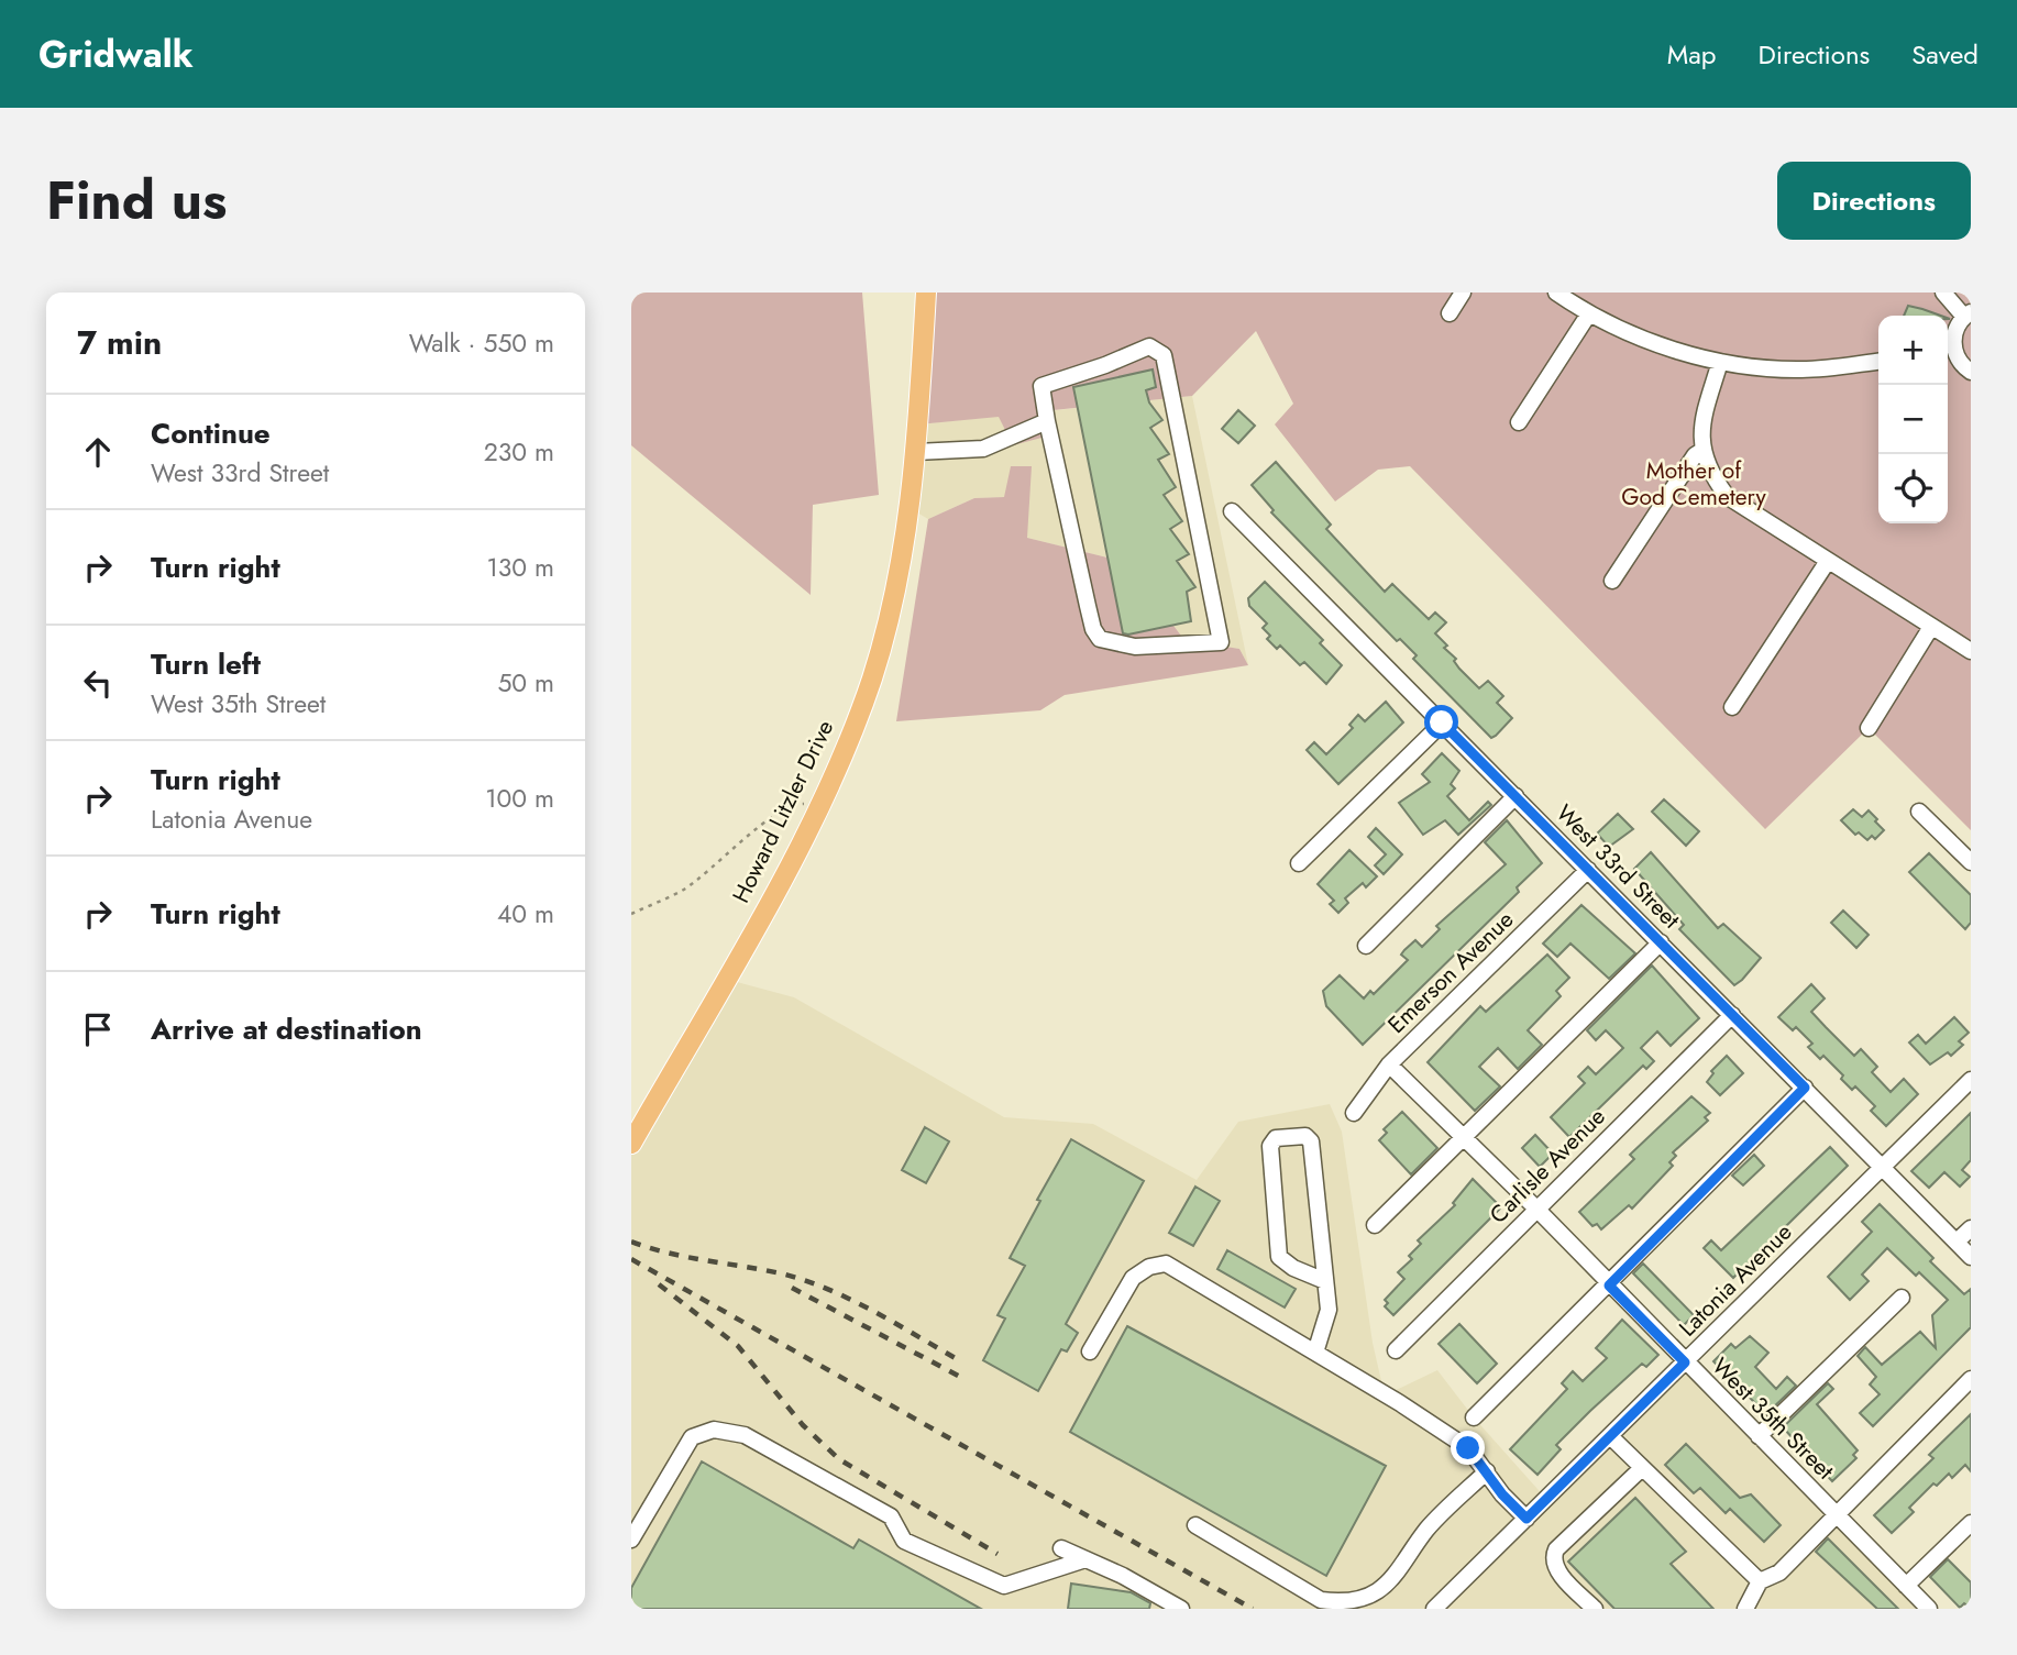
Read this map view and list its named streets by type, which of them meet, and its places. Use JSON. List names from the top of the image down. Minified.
{"streets":{"main road":["Howard Litzler Drive"],"street":["West 33rd Street","Emerson Avenue","Carlisle Avenue","Latonia Avenue","West 35th Street"]},"crossings":[["West 33rd Street","Emerson Avenue"],["West 33rd Street","Carlisle Avenue"],["West 33rd Street","Latonia Avenue"],["Emerson Avenue","West 35th Street"],["Carlisle Avenue","West 35th Street"],["Latonia Avenue","West 35th Street"]],"parks":["Mother of God Cemetery"],"page":{"header":"Gridwalk","nav":["Map","Directions","Saved"],"title":"Find us","buttons":"Directions","heading":["7 min","Walk · 550 m"],"map_buttons":["+","−"],"list":[["Continue","West 33rd Street","230 m"],["Turn right","130 m"],["Turn left","West 35th Street","50 m"],["Turn right","Latonia Avenue","100 m"],["Turn right","40 m"],"Arrive at destination"]}}
